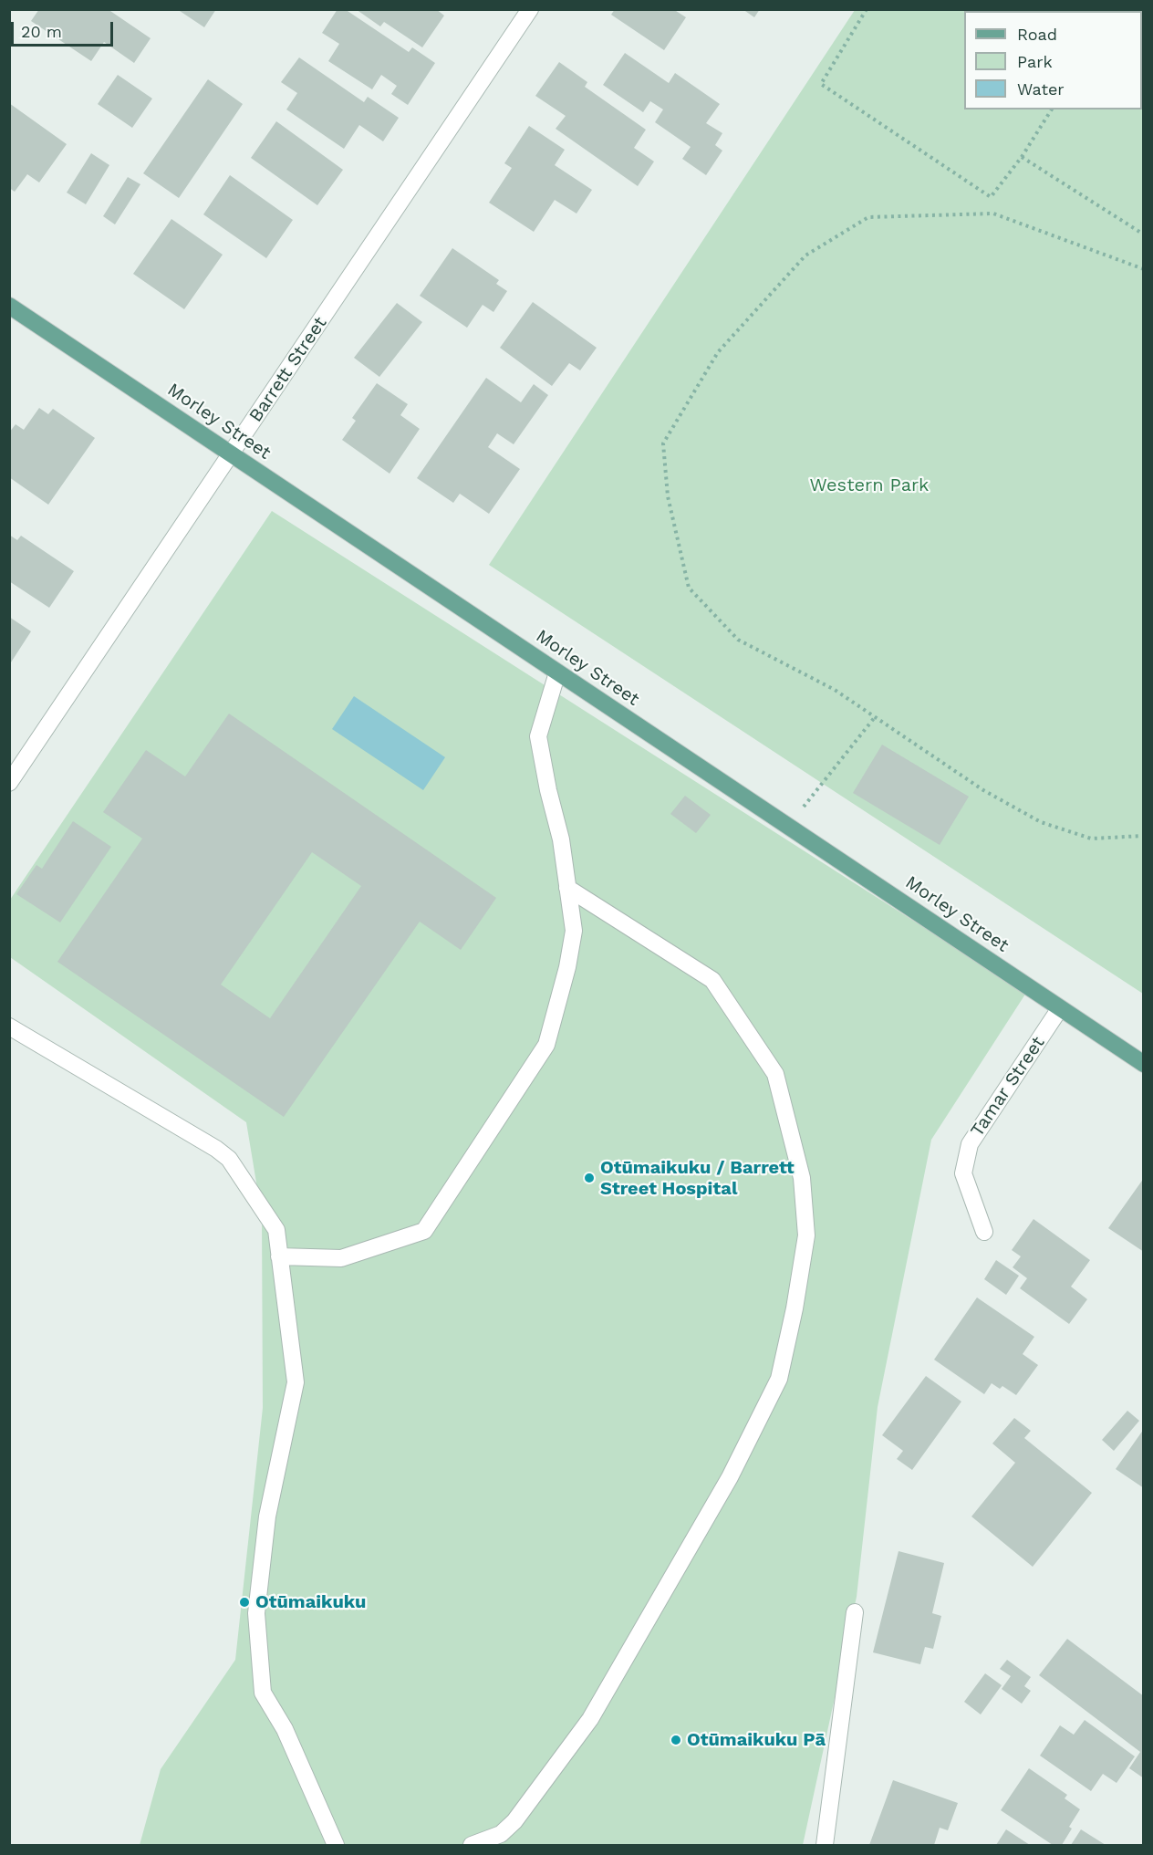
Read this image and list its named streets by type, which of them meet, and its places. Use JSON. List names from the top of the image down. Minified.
{"streets":{"main road":["Morley Street"],"street":["Barrett Street","Tamar Street"]},"crossings":[["Barrett Street","Morley Street"],["Morley Street","Tamar Street"]],"parks":["Western Park"],"places":["Otūmaikuku / Barrett Street Hospital","Otūmaikuku","Otūmaikuku Pā"],"legend":["Road","Park","Water"],"scale_bar":"20 m"}
